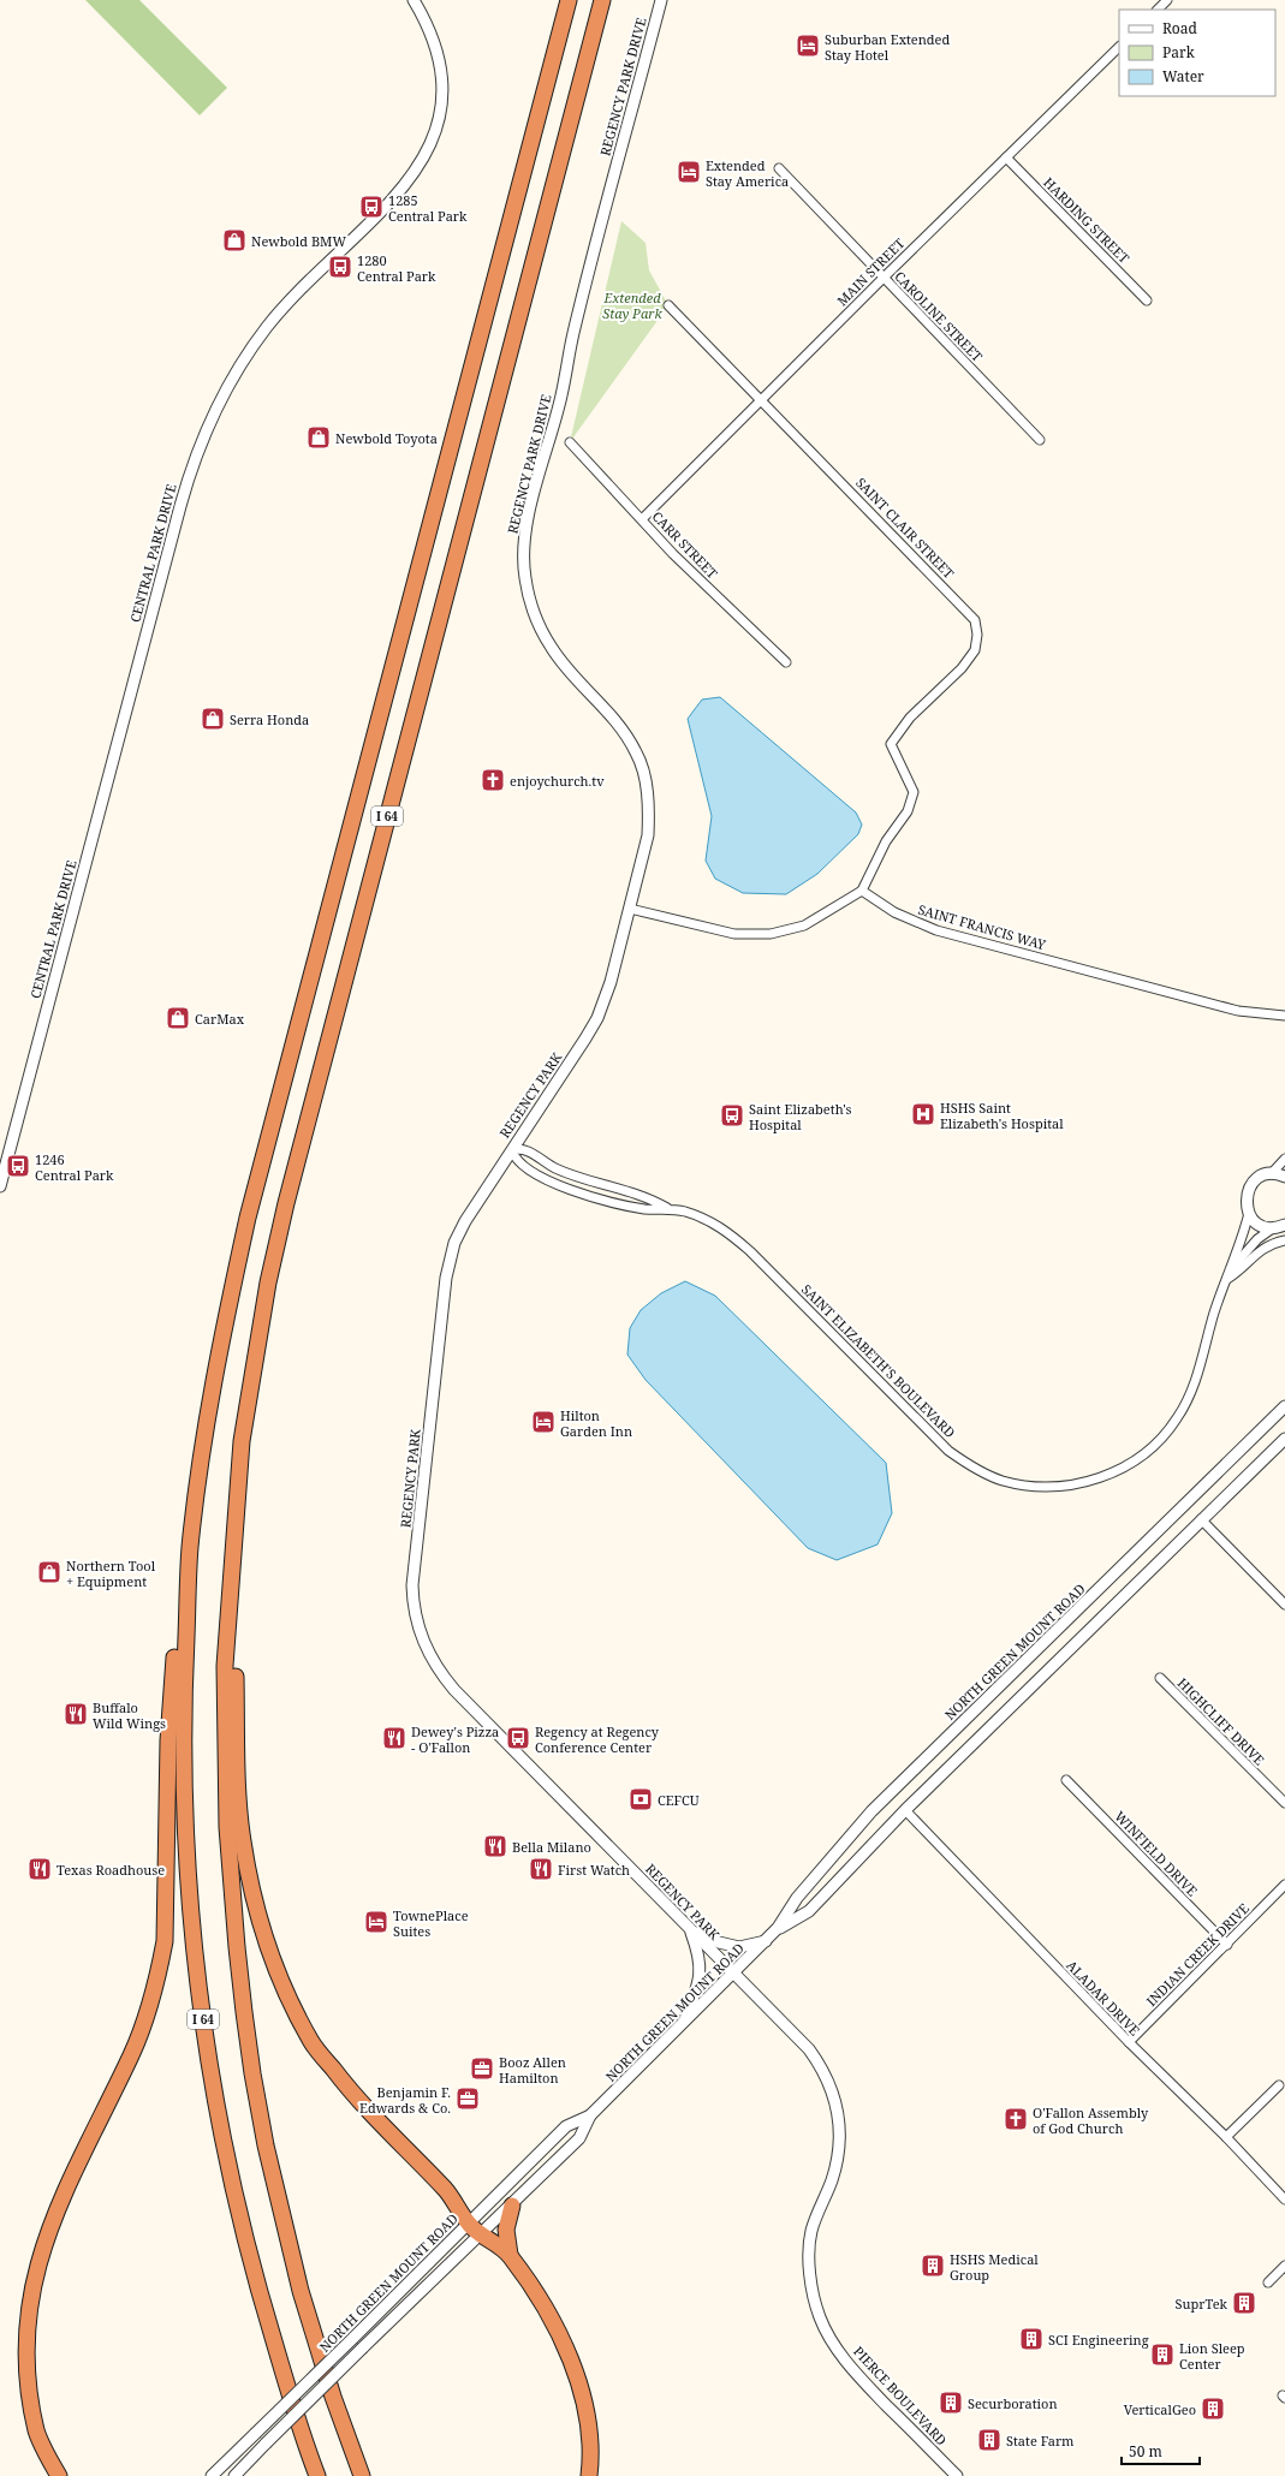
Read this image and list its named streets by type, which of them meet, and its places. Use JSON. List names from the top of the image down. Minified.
{"streets":{"highway":["I 64"],"street":["REGENCY PARK DRIVE","HARDING STREET","MAIN STREET","CAROLINE STREET","SAINT CLAIR STREET","CARR STREET","CENTRAL PARK DRIVE","SAINT FRANCIS WAY","REGENCY PARK","SAINT ELIZABETH'S BOULEVARD","NORTH GREEN MOUNT ROAD","HIGHCLIFF DRIVE","WINFIELD DRIVE","INDIAN CREEK DRIVE","ALADAR DRIVE","PIERCE BOULEVARD"]},"crossings":[["REGENCY PARK DRIVE","REGENCY PARK"],["HARDING STREET","MAIN STREET"],["MAIN STREET","CAROLINE STREET"],["MAIN STREET","SAINT CLAIR STREET"],["MAIN STREET","CARR STREET"],["SAINT CLAIR STREET","SAINT FRANCIS WAY"],["REGENCY PARK","SAINT ELIZABETH'S BOULEVARD"],["REGENCY PARK","NORTH GREEN MOUNT ROAD"],["REGENCY PARK","PIERCE BOULEVARD"],["NORTH GREEN MOUNT ROAD","ALADAR DRIVE"],["NORTH GREEN MOUNT ROAD","PIERCE BOULEVARD"],["WINFIELD DRIVE","INDIAN CREEK DRIVE"],["INDIAN CREEK DRIVE","ALADAR DRIVE"]],"parks":["Extended Stay Park"],"places":{"hotel":["Suburban Extended Stay Hotel","Extended Stay America","Hilton Garden Inn","TownePlace Suites"],"bus stop":["1285 Central Park","1280 Central Park","Saint Elizabeth's Hospital","1246 Central Park","Regency at Regency Conference Center"],"shop":["Newbold BMW","Newbold Toyota","Serra Honda","CarMax","Northern Tool + Equipment"],"church":["enjoychurch.tv","O'Fallon Assembly of God Church"],"hospital":["HSHS Saint Elizabeth's Hospital"],"restaurant":["Buffalo Wild Wings","Dewey's Pizza - O'Fallon","Bella Milano","Texas Roadhouse","First Watch"],"bank":["CEFCU"],"office":["Booz Allen Hamilton","Benjamin F. Edwards & Co."],"building":["HSHS Medical Group","SuprTek","SCI Engineering","Lion Sleep Center","Securboration","VerticalGeo","State Farm"]},"legend":["Road","Park","Water"],"scale_bar":"50 m"}
